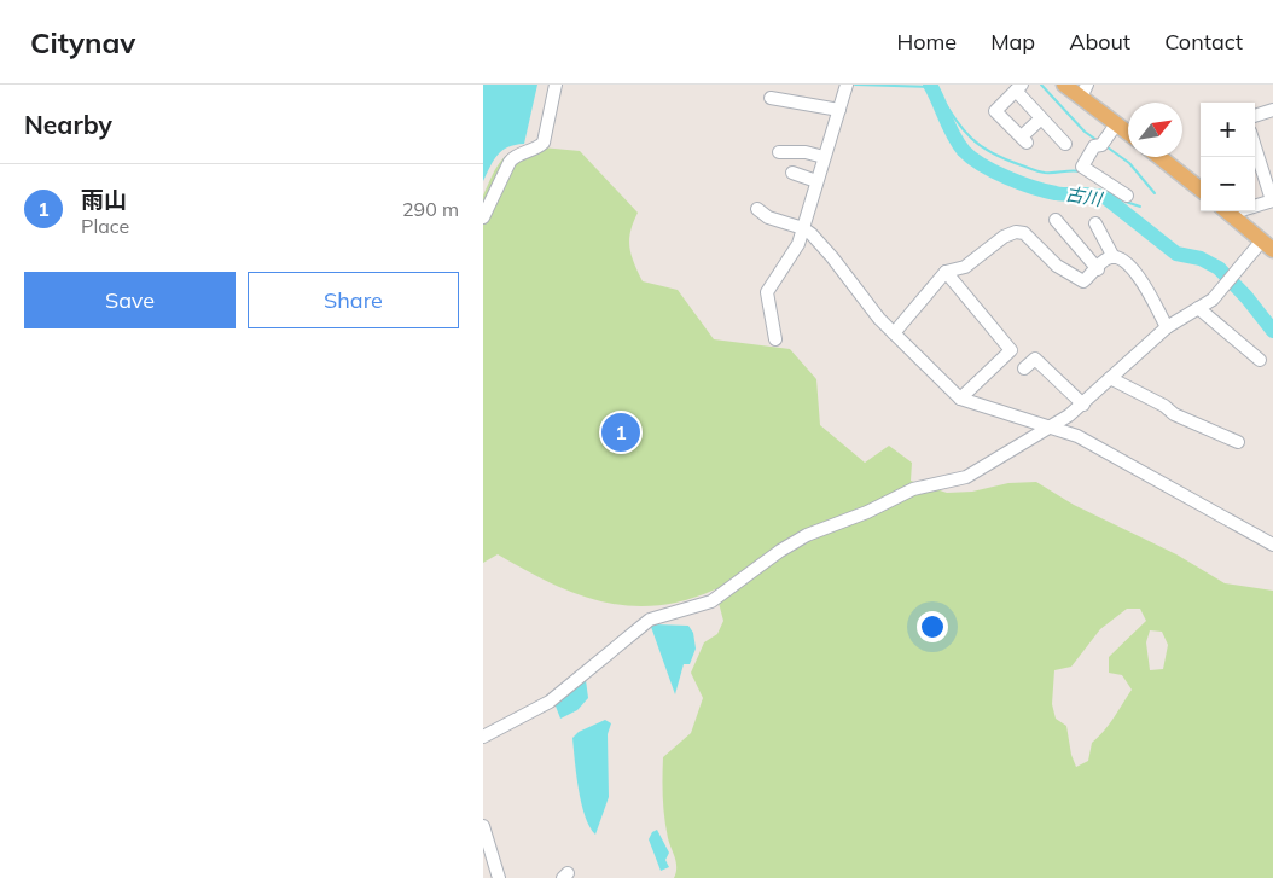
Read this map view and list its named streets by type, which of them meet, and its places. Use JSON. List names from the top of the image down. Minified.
{"water":["古川"],"north":"top right","page":{"header":"Citynav","nav":["Home","Map","About","Contact"],"heading":"Nearby","map_buttons":["+","−"],"list":[{"mark":"1","name":"雨山","note":"Place","value":"290 m"}],"buttons":["Save","Share"],"pins":"1"}}
